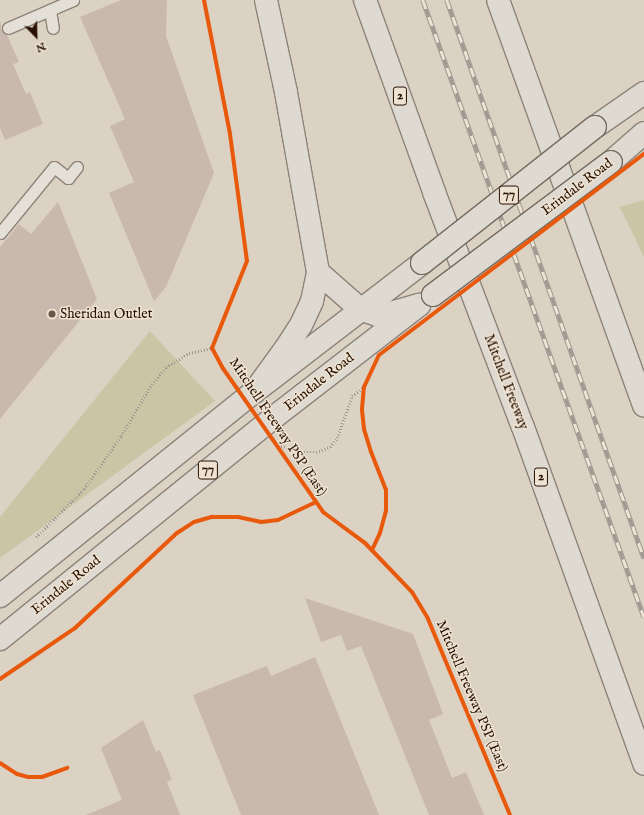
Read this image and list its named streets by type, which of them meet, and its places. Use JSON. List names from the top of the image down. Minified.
{"streets":{"main road":["2","Erindale Road","77","Mitchell Freeway"],"cycle path":["Mitchell Freeway PSP (East)"]},"places":["Sheridan Outlet"],"north":"bottom right"}
